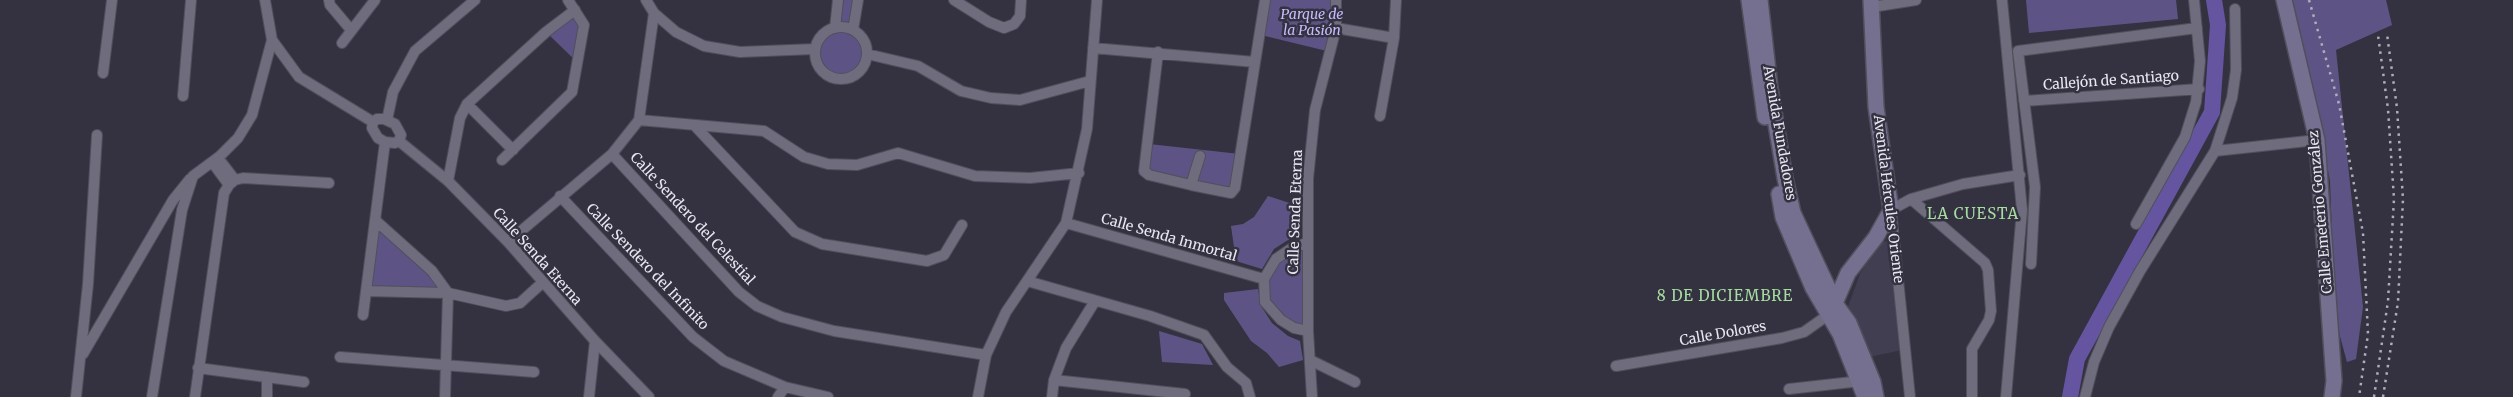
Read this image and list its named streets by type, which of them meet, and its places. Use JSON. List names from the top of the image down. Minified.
{"streets":{"main road":["Avenida Fundadores","Avenida Hércules Oriente","Calle Emeterio González"],"street":["Callejón de Santiago","Calle Senda Eterna","Calle Sendero del Celestial","Calle Senda Inmortal","Calle Sendero del Infinito","Calle Dolores"]},"crossings":[["Avenida Fundadores","Calle Dolores"]],"districts":["LA CUESTA","8 DE DICIEMBRE"],"parks":["Parque de la Pasión"]}
